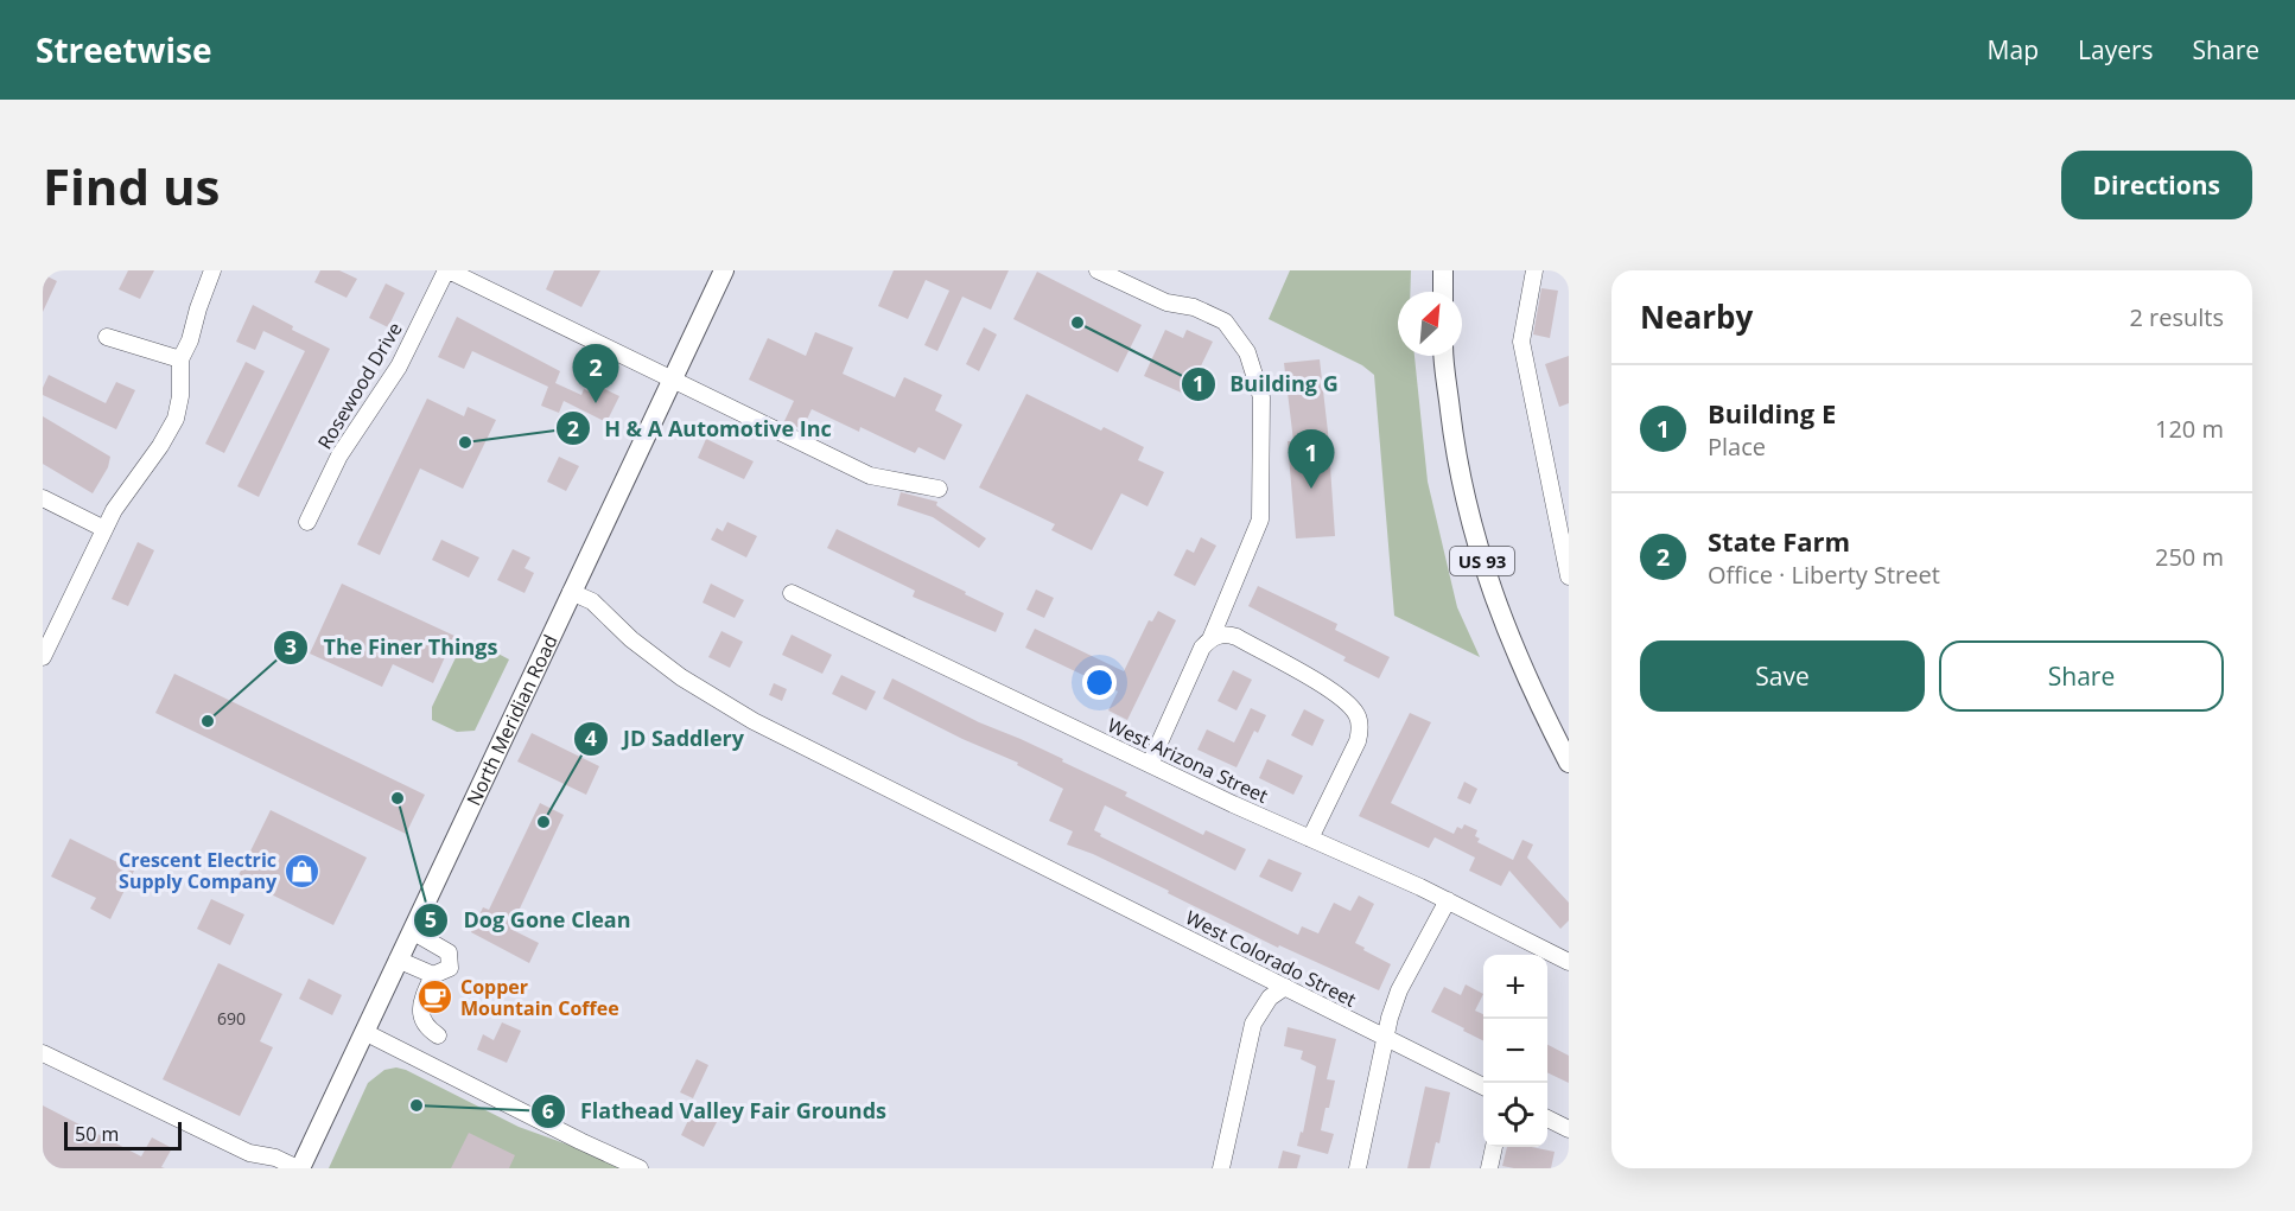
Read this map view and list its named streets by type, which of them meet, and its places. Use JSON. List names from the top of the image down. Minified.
{"streets":{"main road":["US 93","North Meridian Road"],"street":["Rosewood Drive","West Arizona Street","West Colorado Street"]},"crossings":[["North Meridian Road","West Colorado Street"]],"places":{"other":["Building G","H & A Automotive Inc","The Finer Things","Dog Gone Clean","JD Saddlery","Flathead Valley Fair Grounds"],"shop":["Crescent Electric Supply Company"],"cafe":["Copper Mountain Coffee"]},"house_numbers":["690"],"scale_bar":"50 m","north":"top right","page":{"header":"Streetwise","nav":["Map","Layers","Share"],"buttons":["Directions",["Save","Share"]],"title":"Find us","heading":["Nearby","2 results"],"pins":["2","1"],"list":[{"mark":"1","name":"Building E","note":"Place","value":"120 m"},{"mark":"2","name":"State Farm","note":"Office · Liberty Street","value":"250 m"}],"map_buttons":["+","−"],"scale":"50 m"}}
